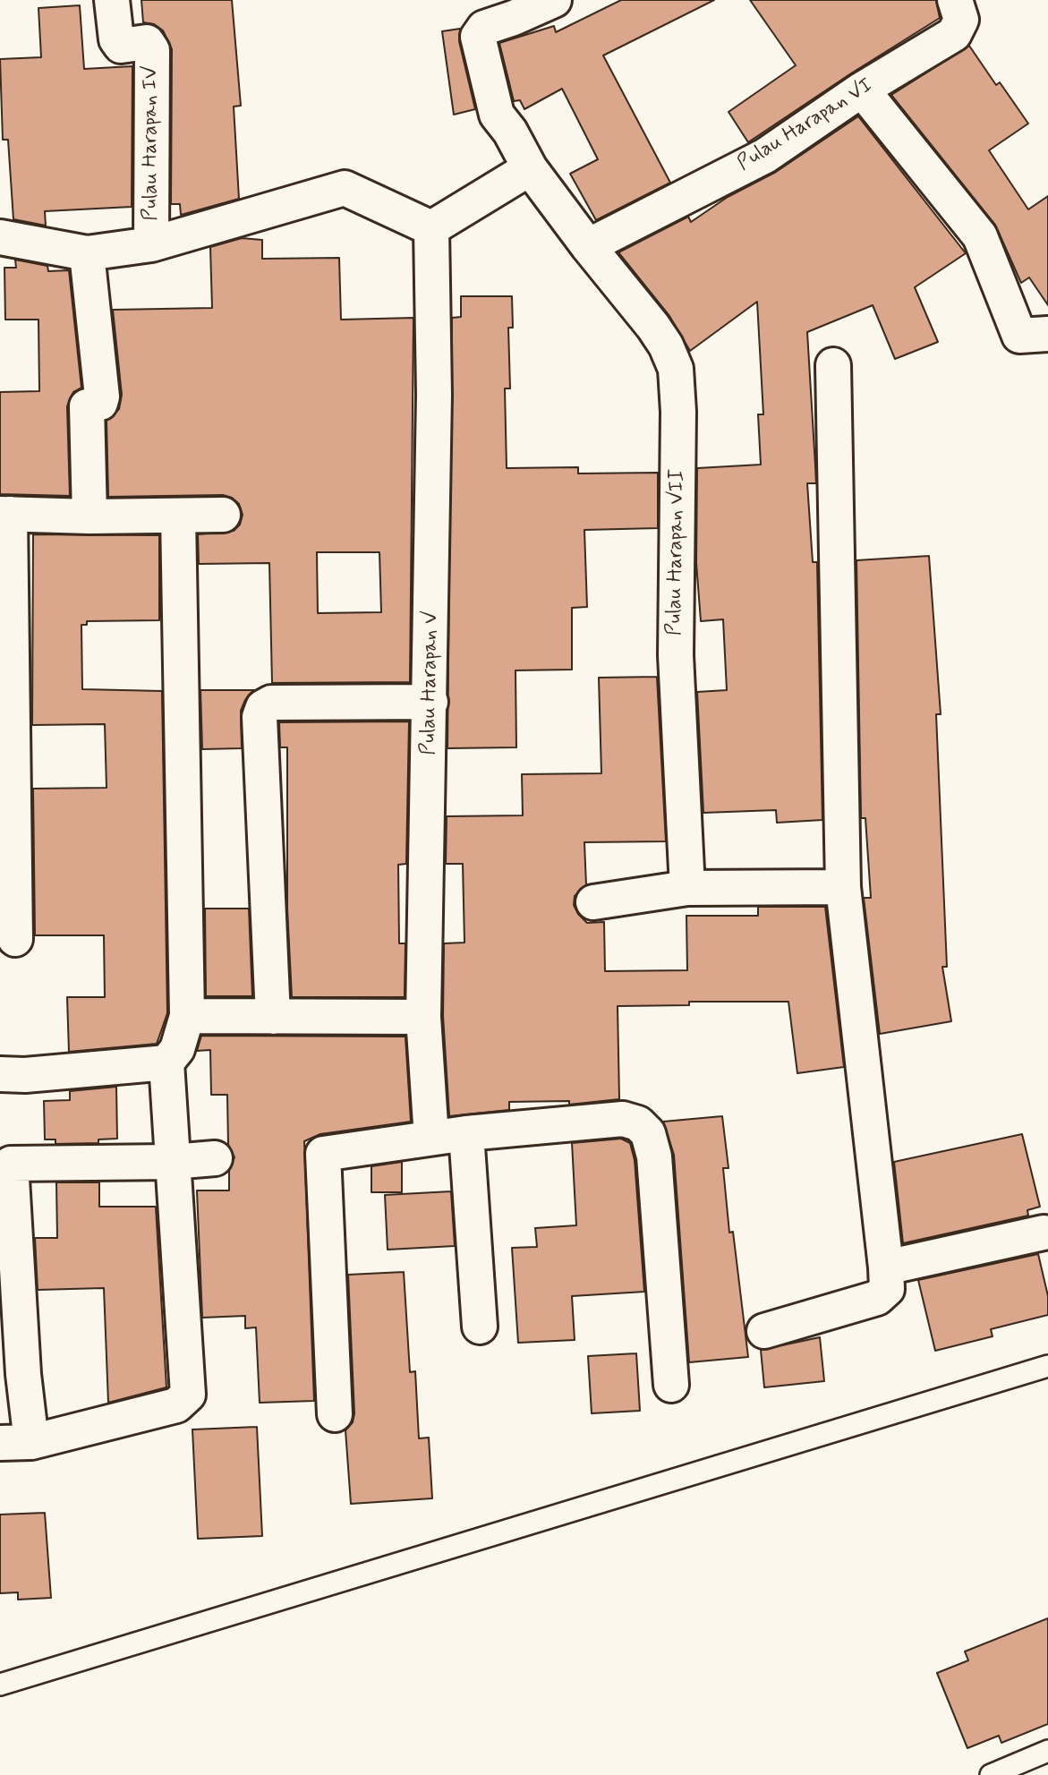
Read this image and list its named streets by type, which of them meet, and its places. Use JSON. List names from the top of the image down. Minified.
{"streets":{"street":["Pulau Harapan VI","Pulau Harapan IV","Pulau Harapan VII","Pulau Harapan V"]},"crossings":[["Pulau Harapan VI","Pulau Harapan VII"]]}
